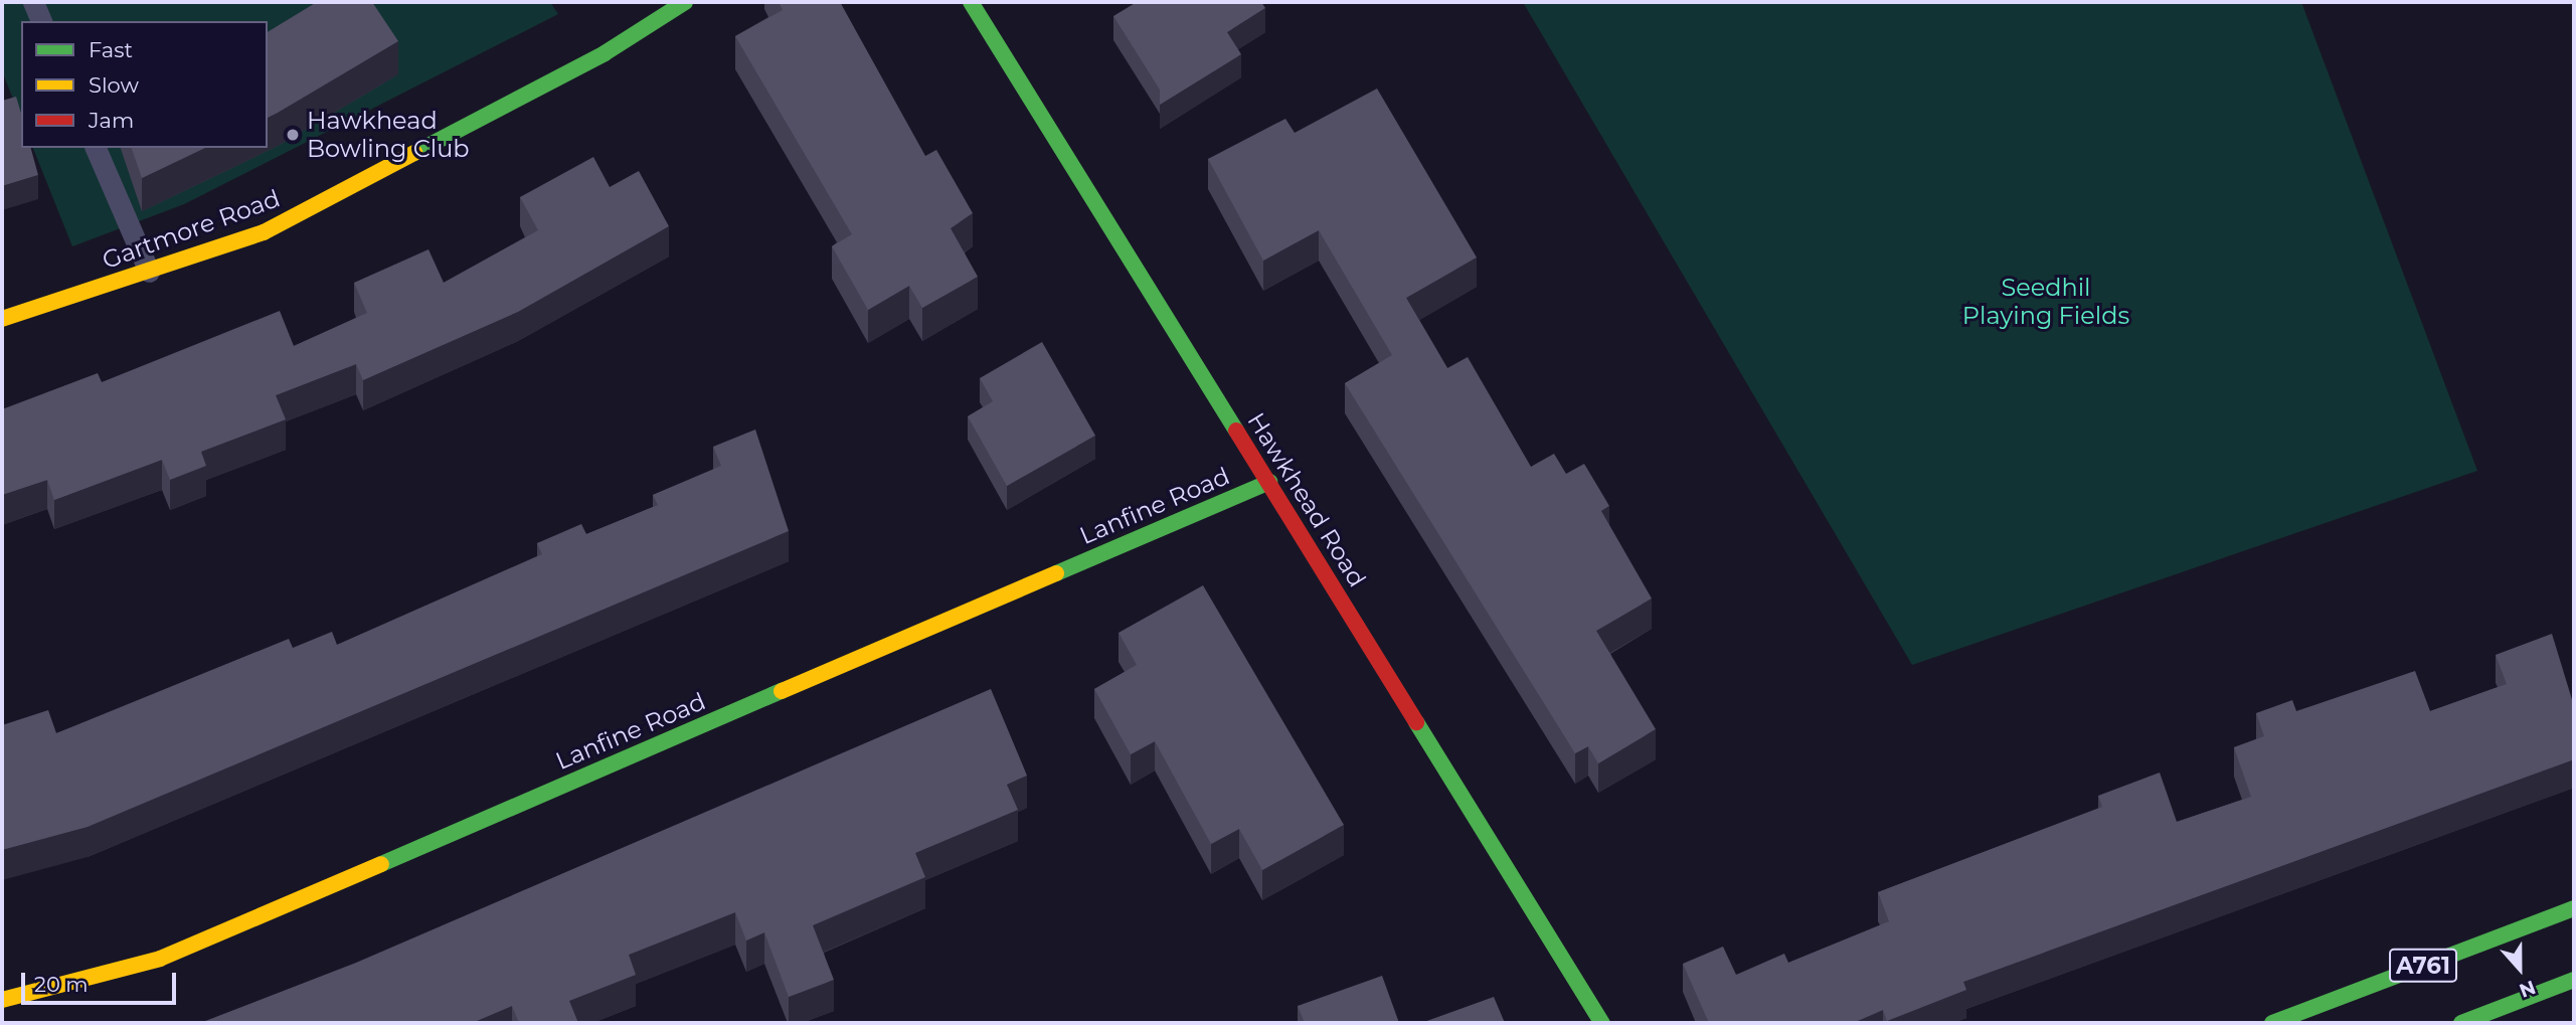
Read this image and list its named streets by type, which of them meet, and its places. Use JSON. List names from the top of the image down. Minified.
{"streets":{"street":["Gartmore Road","Hawkhead Road","Lanfine Road","A761"]},"crossings":[["Hawkhead Road","Lanfine Road"]],"parks":["Seedhil Playing Fields"],"places":["Hawkhead Bowling Club"],"legend":["Fast","Slow","Jam"],"scale_bar":"20 m","north":"bottom"}
